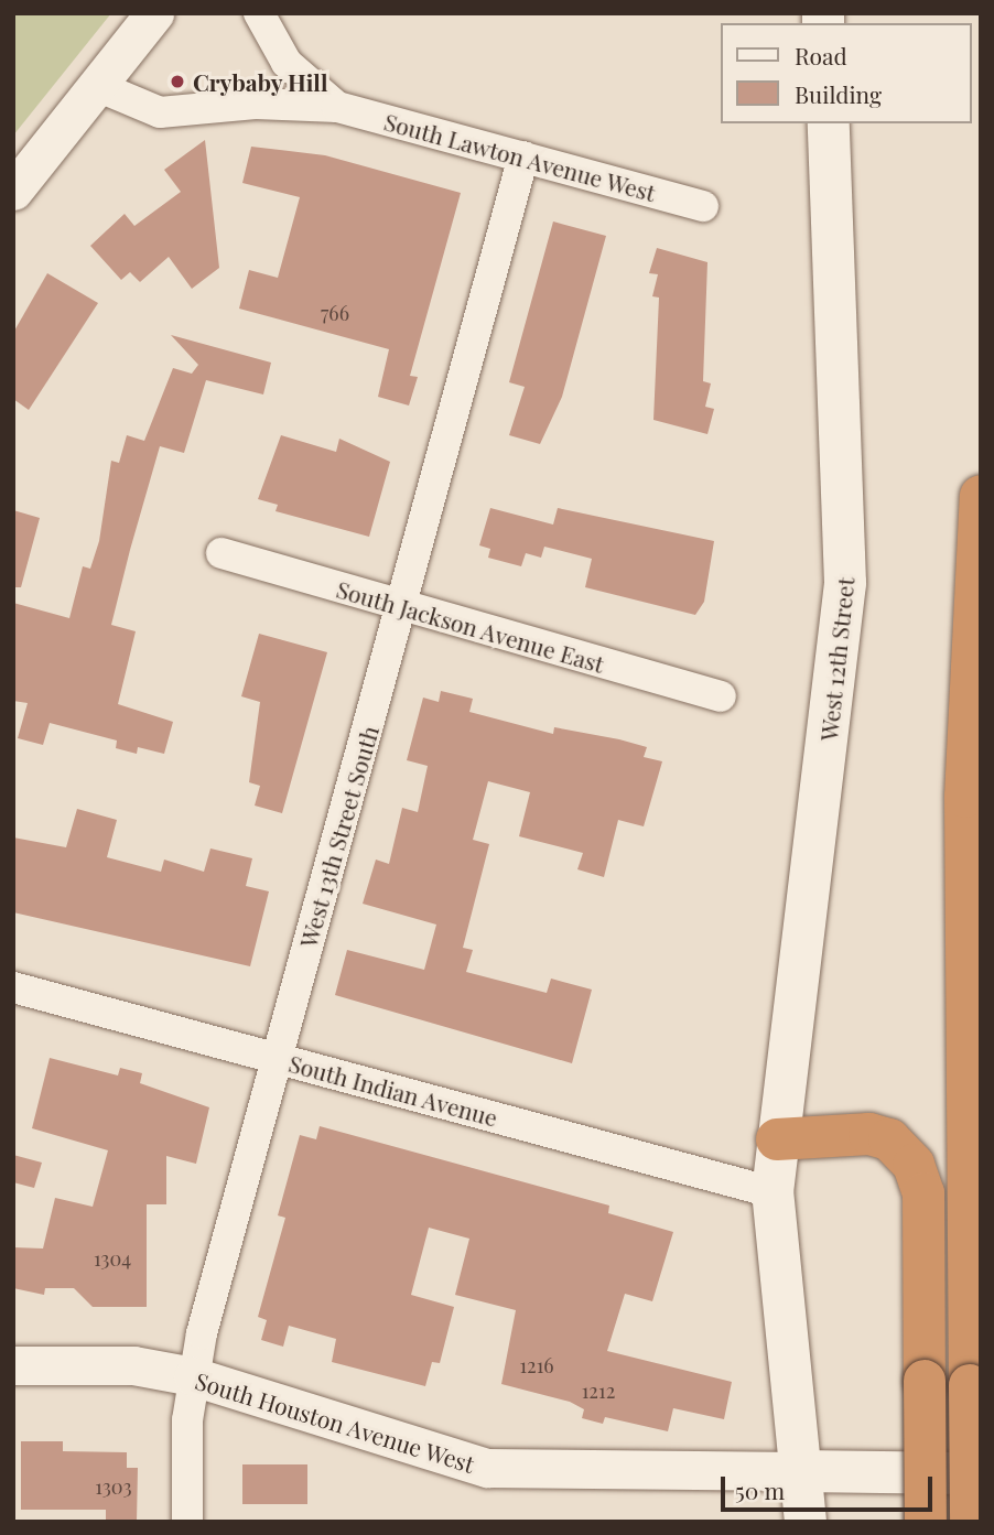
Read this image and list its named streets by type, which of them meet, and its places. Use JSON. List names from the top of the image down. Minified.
{"streets":{"main road":["West 12th Street","South Houston Avenue West"],"street":["South Lawton Avenue West","South Jackson Avenue East","West 13th Street South","South Indian Avenue"]},"crossings":[["South Lawton Avenue West","West 13th Street South"],["South Jackson Avenue East","West 13th Street South"],["West 12th Street","South Indian Avenue"],["West 12th Street","South Houston Avenue West"],["West 13th Street South","South Indian Avenue"],["West 13th Street South","South Houston Avenue West"]],"places":["Crybaby Hill"],"house_numbers":["766","1304","1216","1212","1303"],"legend":["Road","Building"],"scale_bar":"50 m"}
